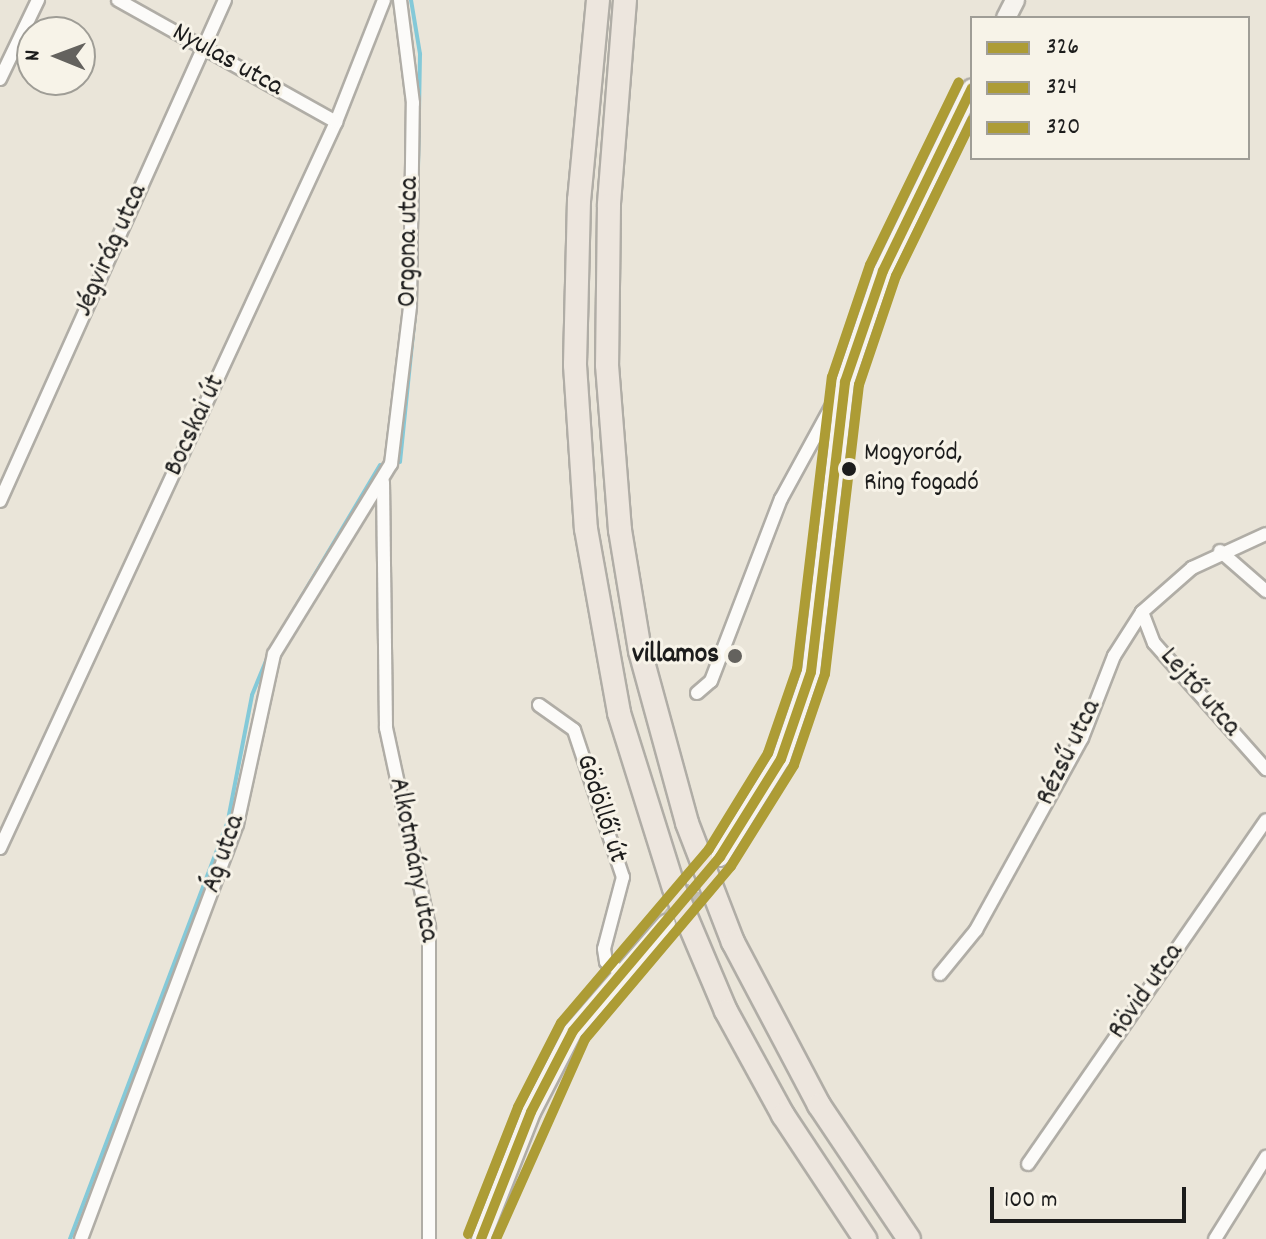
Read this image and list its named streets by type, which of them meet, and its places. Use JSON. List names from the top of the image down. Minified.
{"streets":{"street":["Nyulas utca","Orgona utca","Jégvirág utca","Bocskai út","Lejtő utca","Rézsű utca","Gödöllői út","Ág utca","Alkotmány utca","Rövid utca"]},"crossings":[["Nyulas utca","Jégvirág utca"],["Nyulas utca","Bocskai út"],["Orgona utca","Ág utca"],["Orgona utca","Alkotmány utca"],["Lejtő utca","Rézsű utca"],["Ág utca","Alkotmány utca"]],"places":["Mogyoród, Ring fogadó","villamos"],"lines":["transit line 320","transit line 326","transit line 324"],"legend":["326","324","320"],"scale_bar":"100 m","north":"left"}
